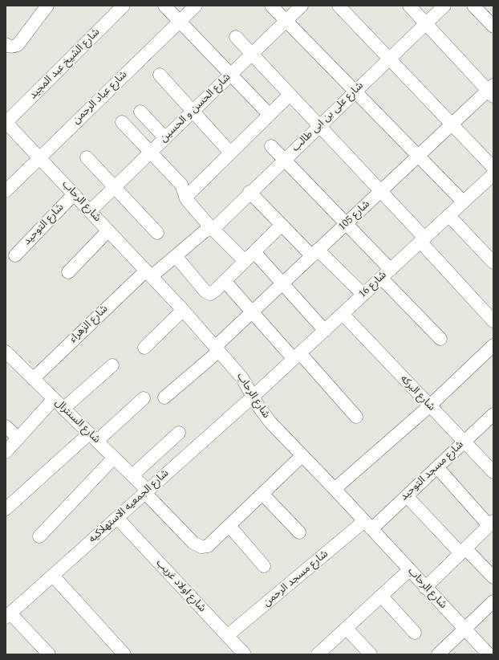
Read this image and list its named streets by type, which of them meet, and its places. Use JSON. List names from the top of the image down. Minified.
{"streets":{"street":["شارع الشيخ عبد المجيد","شارع عباد الرحمن","شارع الحسن و الحسين","شارع على بن ابى طالب","شارع الرحاب","شارع 105","شارع التوحيد","شارع 16","شارع الزهراء","شارع البركه","شارع السنترال","شارع مسجد التوحيد","شارع الجمعيه الاستهلاكيه","شارع مسجد الرحمن","شارع اولاد غريب"]},"crossings":[["شارع الشيخ عبد المجيد","شارع الرحاب"],["شارع عباد الرحمن","شارع الرحاب"],["شارع الحسن و الحسين","شارع الرحاب"],["شارع على بن ابى طالب","شارع الزهراء"],["شارع الرحاب","شارع 105"],["شارع الرحاب","شارع التوحيد"],["شارع الرحاب","شارع 16"],["شارع الرحاب","شارع الزهراء"],["شارع الرحاب","شارع السنترال"],["شارع الرحاب","شارع مسجد التوحيد"],["شارع الرحاب","شارع الجمعيه الاستهلاكيه"],["شارع الرحاب","شارع مسجد الرحمن"],["شارع 16","شارع البركه"],["شارع 16","شارع الجمعيه الاستهلاكيه"],["شارع الزهراء","شارع السنترال"],["شارع البركه","شارع مسجد التوحيد"],["شارع السنترال","شارع الجمعيه الاستهلاكيه"],["شارع مسجد التوحيد","شارع مسجد الرحمن"],["شارع الجمعيه الاستهلاكيه","شارع اولاد غريب"],["شارع مسجد الرحمن","شارع اولاد غريب"]]}
